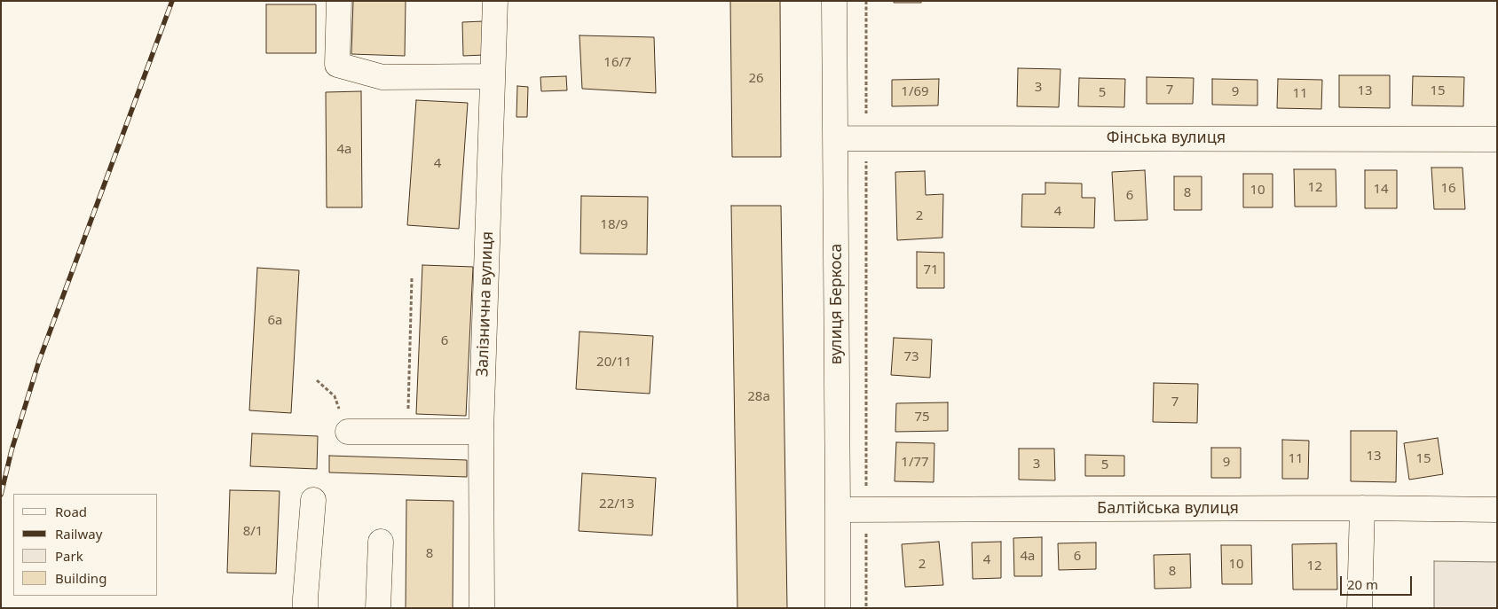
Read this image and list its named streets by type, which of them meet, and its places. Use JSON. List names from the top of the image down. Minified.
{"streets":{"street":["Фінська вулиця","Залізнична вулиця","вулиця Беркоса","Балтійська вулиця"]},"crossings":[["Фінська вулиця","вулиця Беркоса"],["вулиця Беркоса","Балтійська вулиця"]],"house_numbers":["16/7","26","3","7","13","15","1/69","9","5","11","4а","4","12","16","14","10","8","6","4","2","18/9","71","6а","6","73","20/11","28а","7","75","13","11","15","1/77","9","3","5","22/13","8/1","8","4а","6","4","2","10","12","8"],"legend":["Road","Railway","Park","Building"],"scale_bar":"20 m"}
